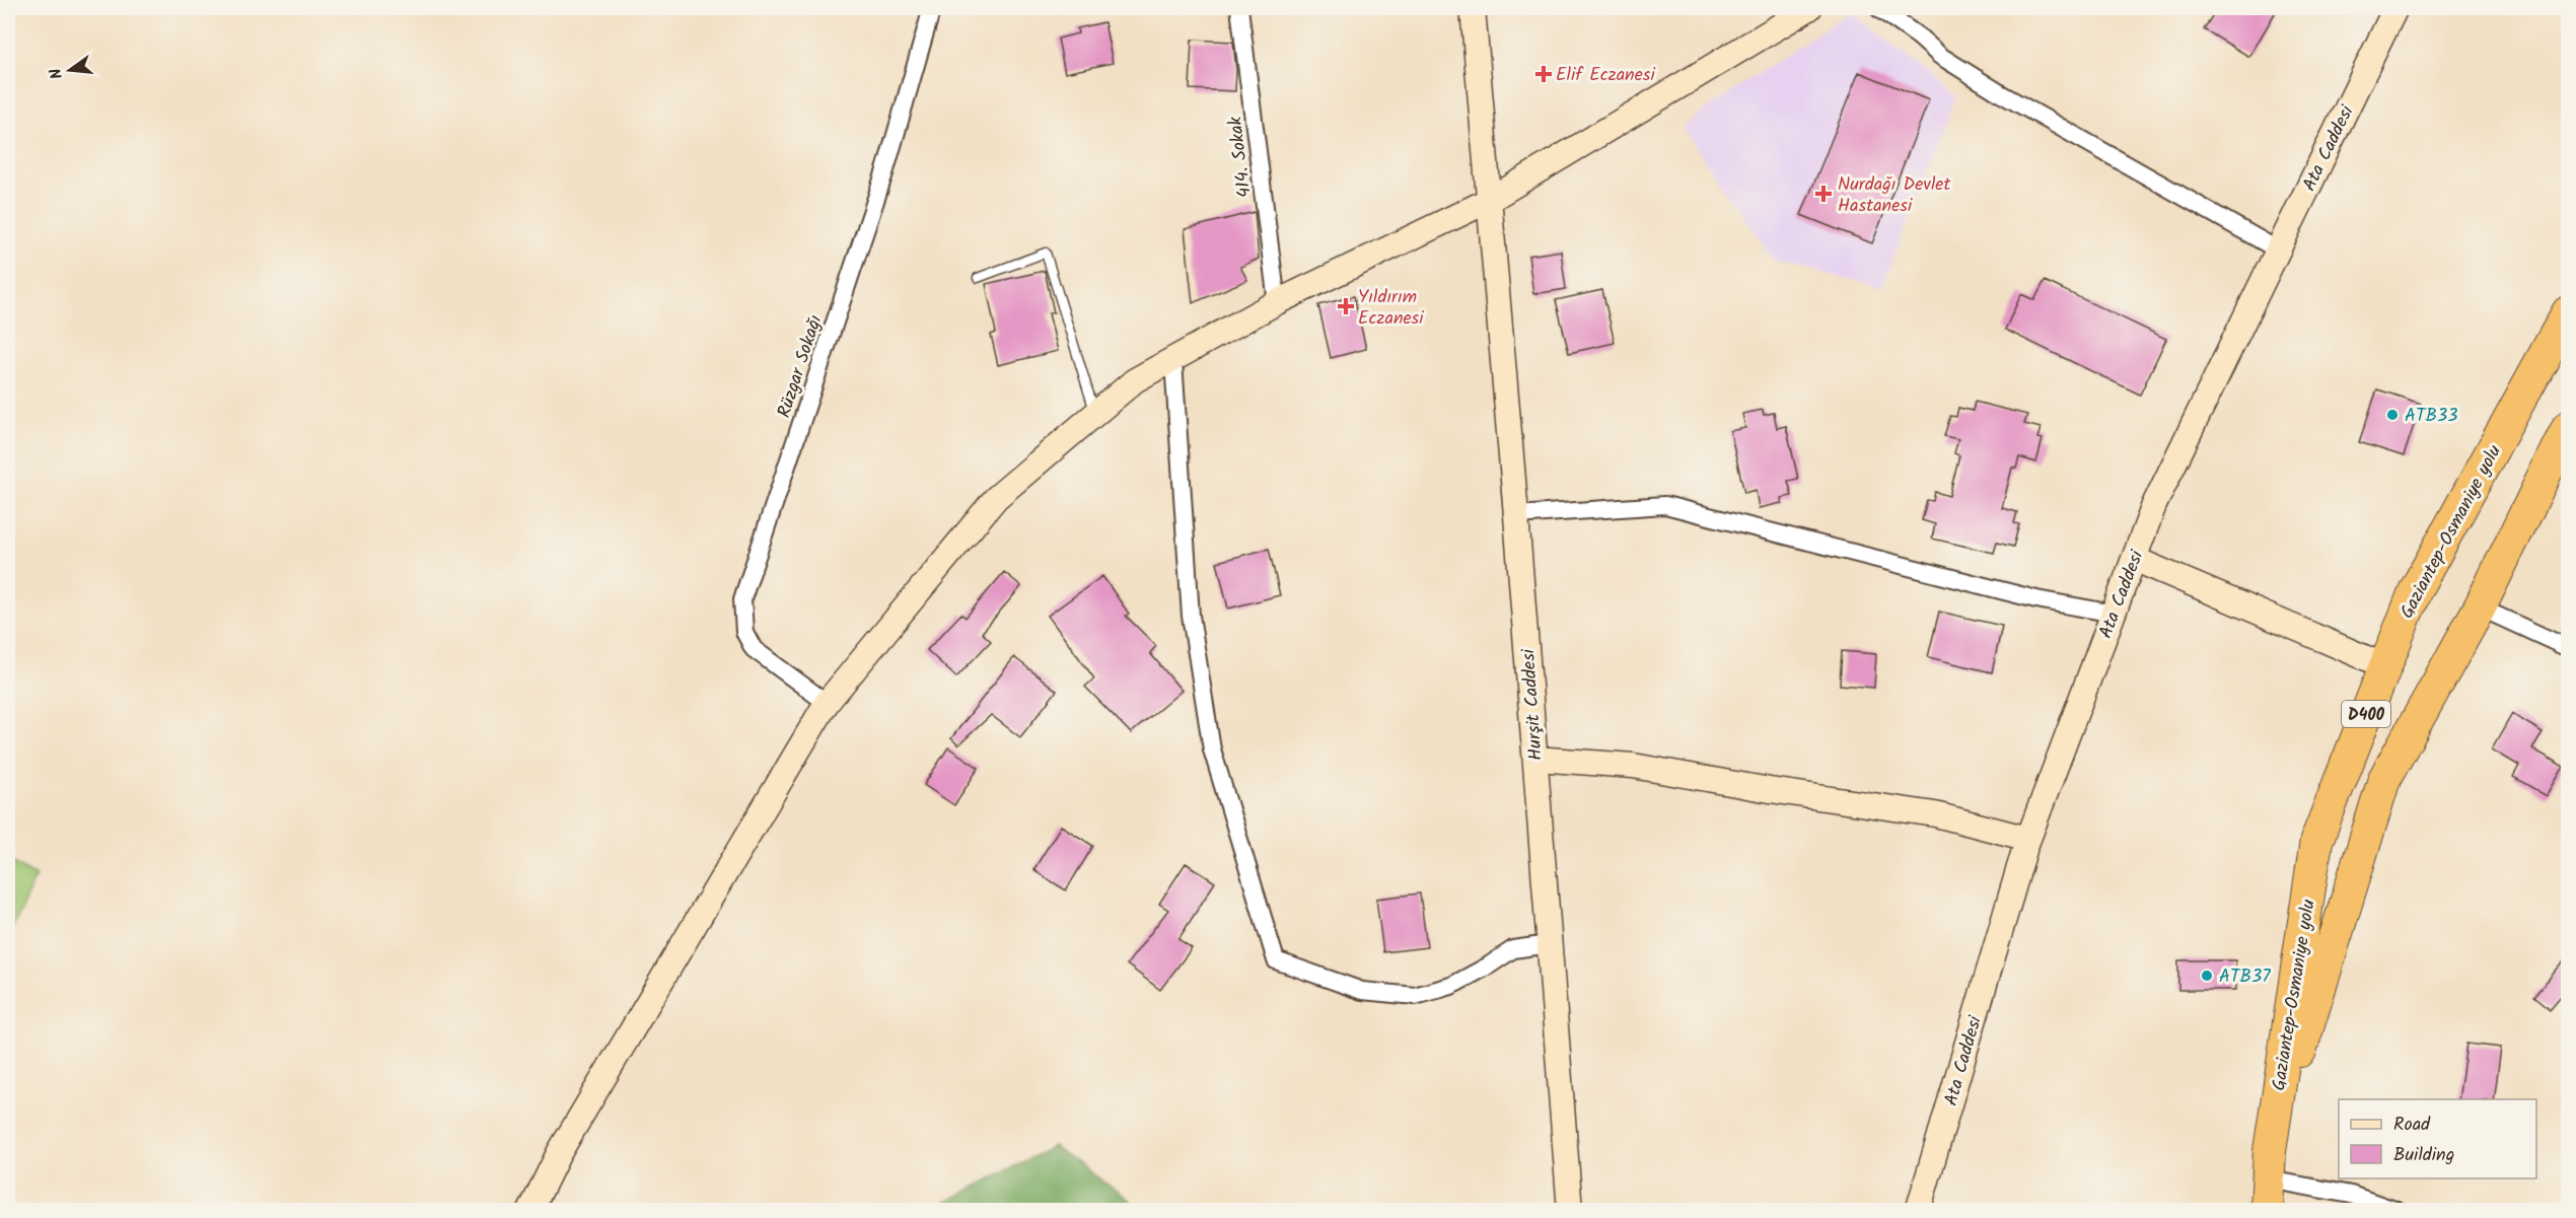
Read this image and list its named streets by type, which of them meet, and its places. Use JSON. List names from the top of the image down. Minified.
{"streets":{"highway":["Gaziantep-Osmaniye yolu","D400"],"street":["Ata Caddesi","414. Sokak","Rüzgar Sokağı","Hurşit Caddesi"]},"places":{"health":["Elif Eczanesi","Nurdağı Devlet Hastanesi","Yıldırım Eczanesi"],"other":["ATB33","ATB37"]},"legend":["Road","Building"],"north":"left"}
